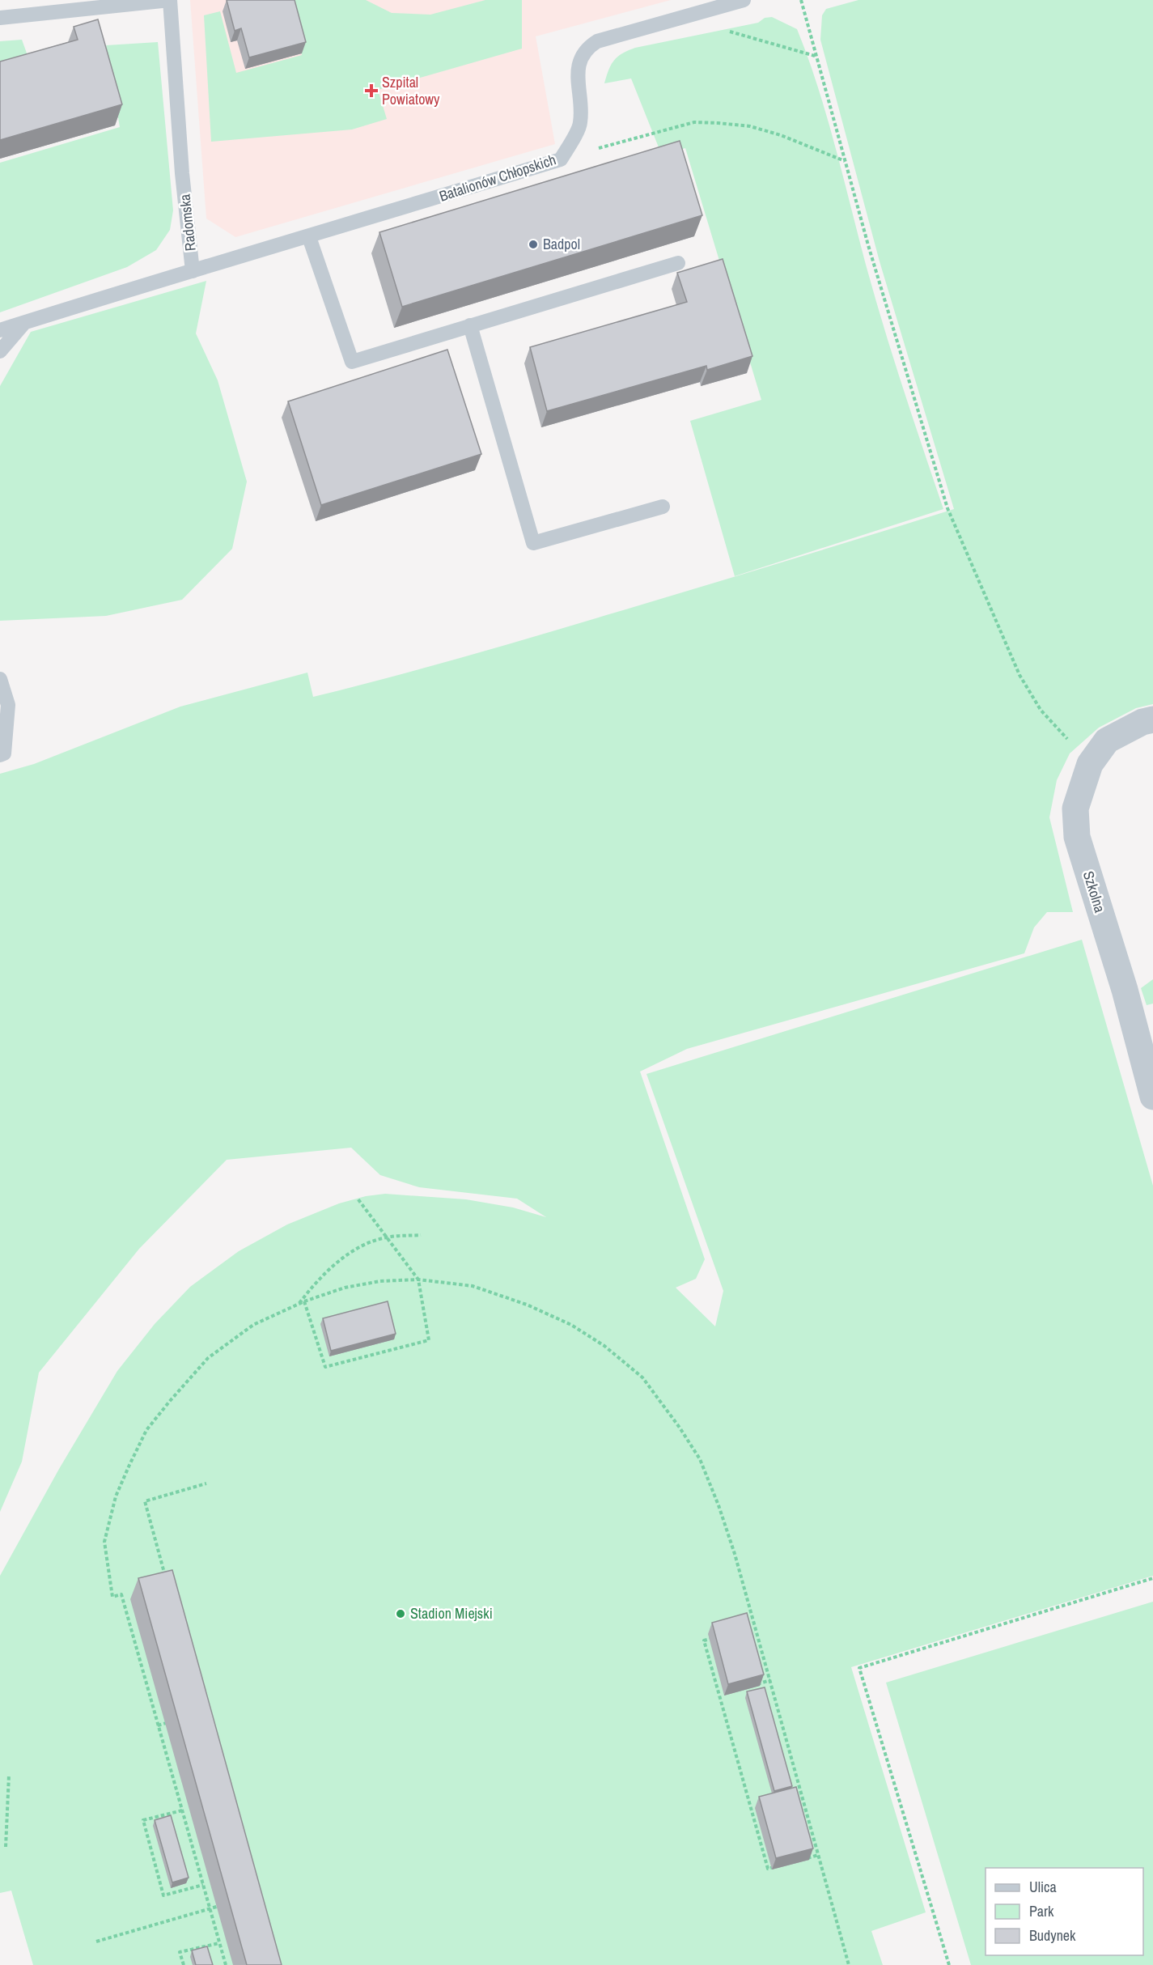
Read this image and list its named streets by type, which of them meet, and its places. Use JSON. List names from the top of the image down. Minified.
{"streets":{"street":["Szkolna"],"lane":["Batalionów Chłopskich","Radomska"]},"crossings":[["Batalionów Chłopskich","Radomska"]],"places":{"health":["Szpital Powiatowy"],"other":["Badpol","Stadion Miejski"]},"legend":["Ulica","Park","Budynek"]}
